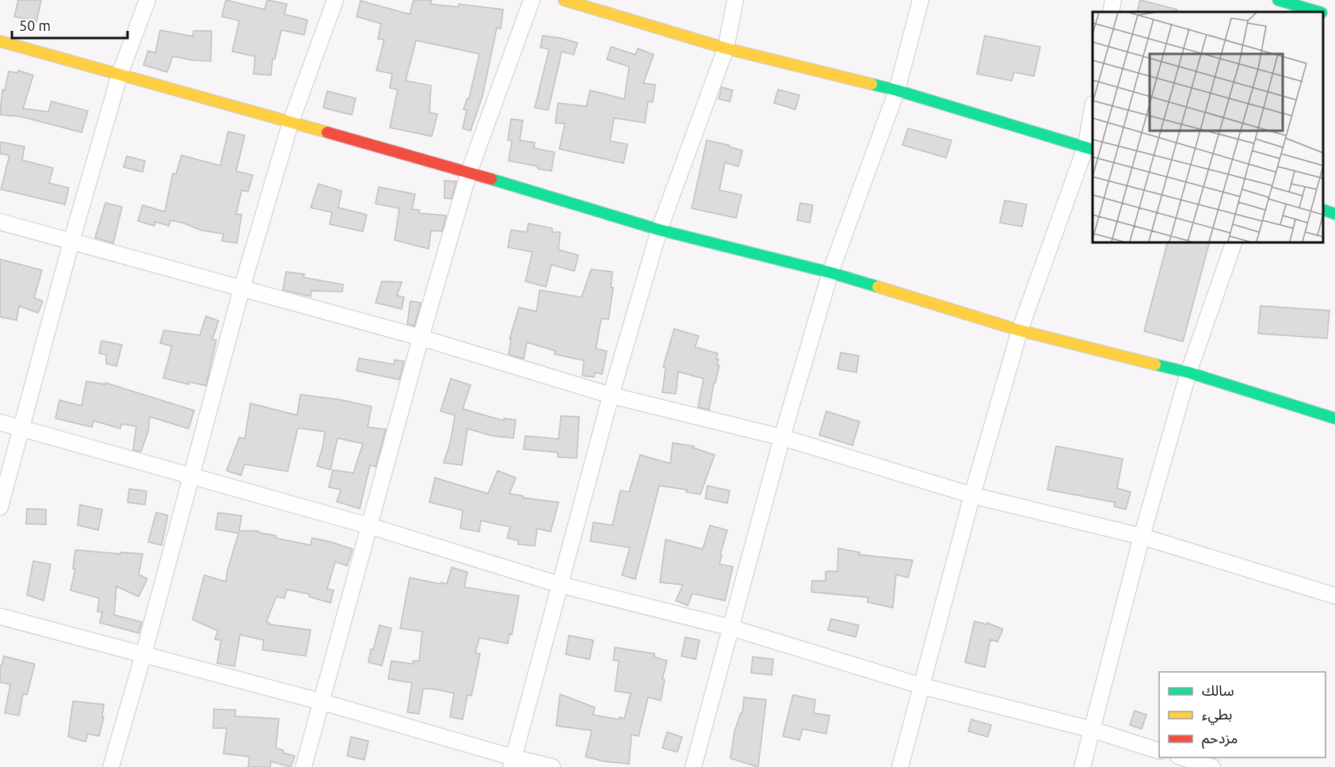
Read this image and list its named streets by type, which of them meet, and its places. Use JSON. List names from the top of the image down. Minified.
{"legend":["سالك","بطيء","مزدحم"],"scale_bar":"50 m"}
